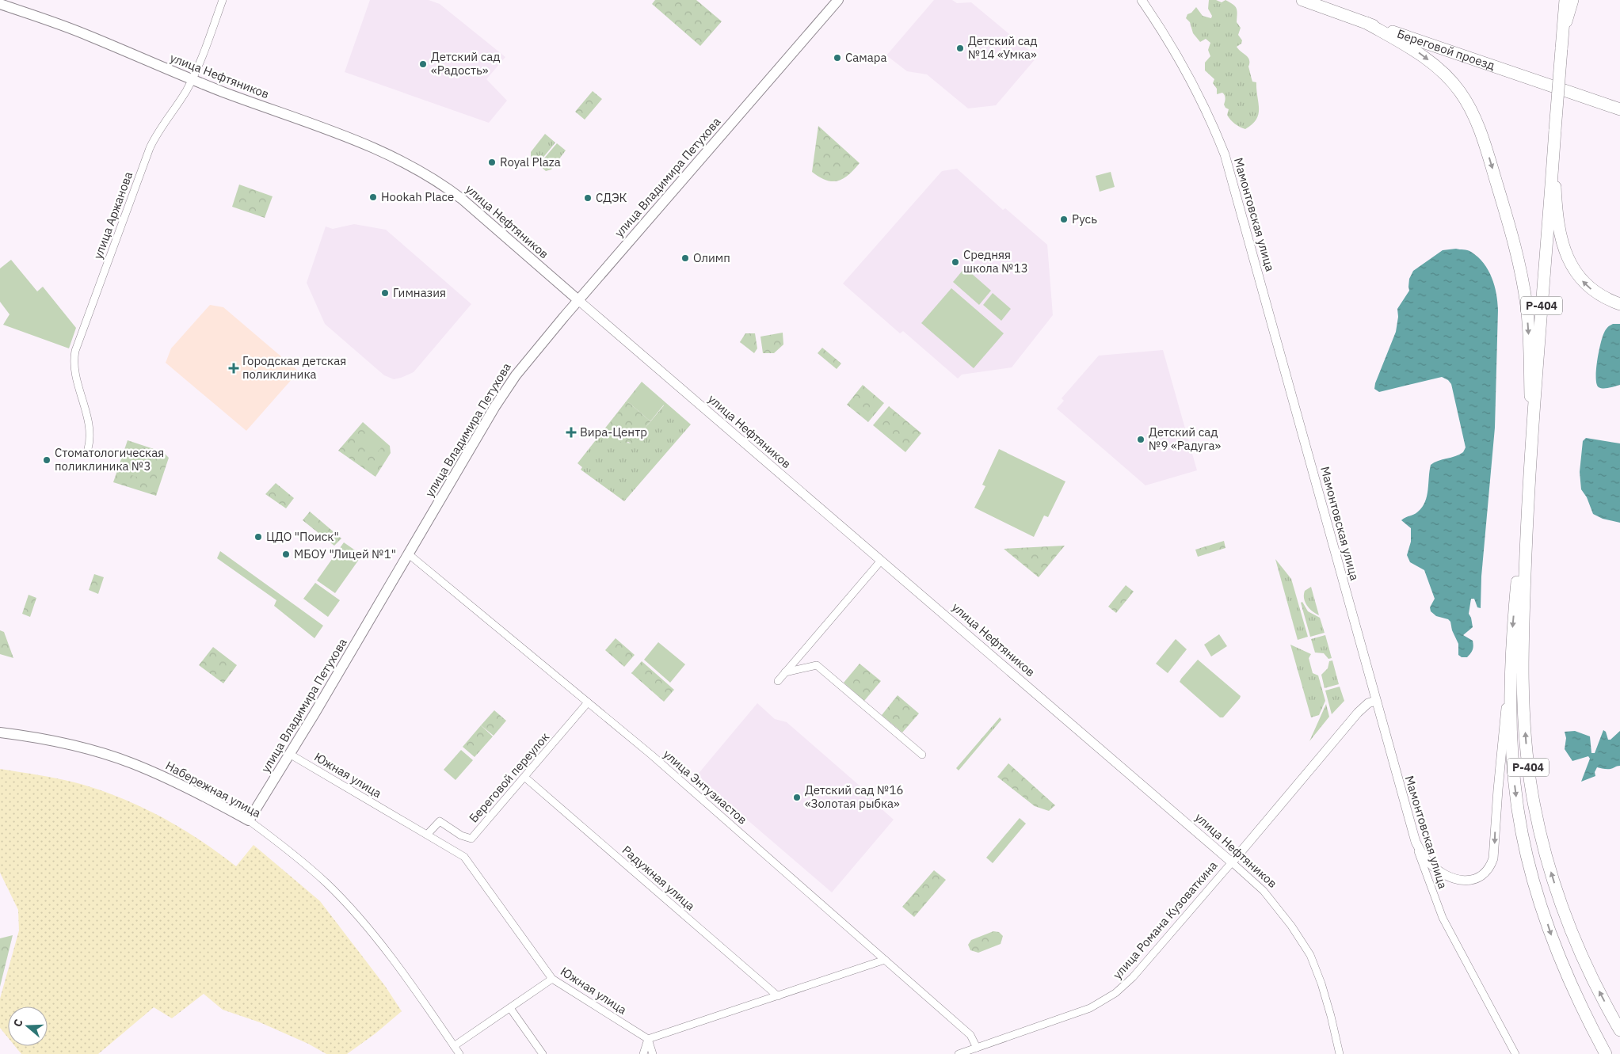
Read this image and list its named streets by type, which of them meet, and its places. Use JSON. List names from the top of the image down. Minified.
{"streets":{"main road":["Береговой проезд","улица Нефтяников","улица Владимира Петухова","Р-404","Набережная улица"],"street":["Мамонтовская улица","улица Аржанова","Южная улица","Береговой переулок","улица Энтузиастов","Радужная улица","улица Романа Кузоваткина"]},"crossings":[["улица Нефтяников","улица Владимира Петухова"],["улица Нефтяников","улица Аржанова"],["улица Нефтяников","улица Романа Кузоваткина"],["улица Владимира Петухова","Южная улица"],["улица Владимира Петухова","улица Энтузиастов"],["улица Владимира Петухова","Набережная улица"],["Мамонтовская улица","улица Романа Кузоваткина"],["Южная улица","Береговой переулок"],["Береговой переулок","улица Энтузиастов"],["Береговой переулок","Радужная улица"],["улица Энтузиастов","улица Романа Кузоваткина"]],"places":{"other":["Детский сад №14 «Умка»","Самара","Детский сад «Радость»","Royal Plaza","Hookah Place","СДЭК","Русь","Олимп","Средняя школа №13","Гимназия","Детский сад №9 «Радуга»","Стоматологическая поликлиника №3","ЦДО \"Поиск\"","МБОУ \"Лицей №1\"","Детский сад №16 «Золотая рыбка»"],"health":["Городская детская поликлиника","Вира-Центр"]},"north":"left"}
